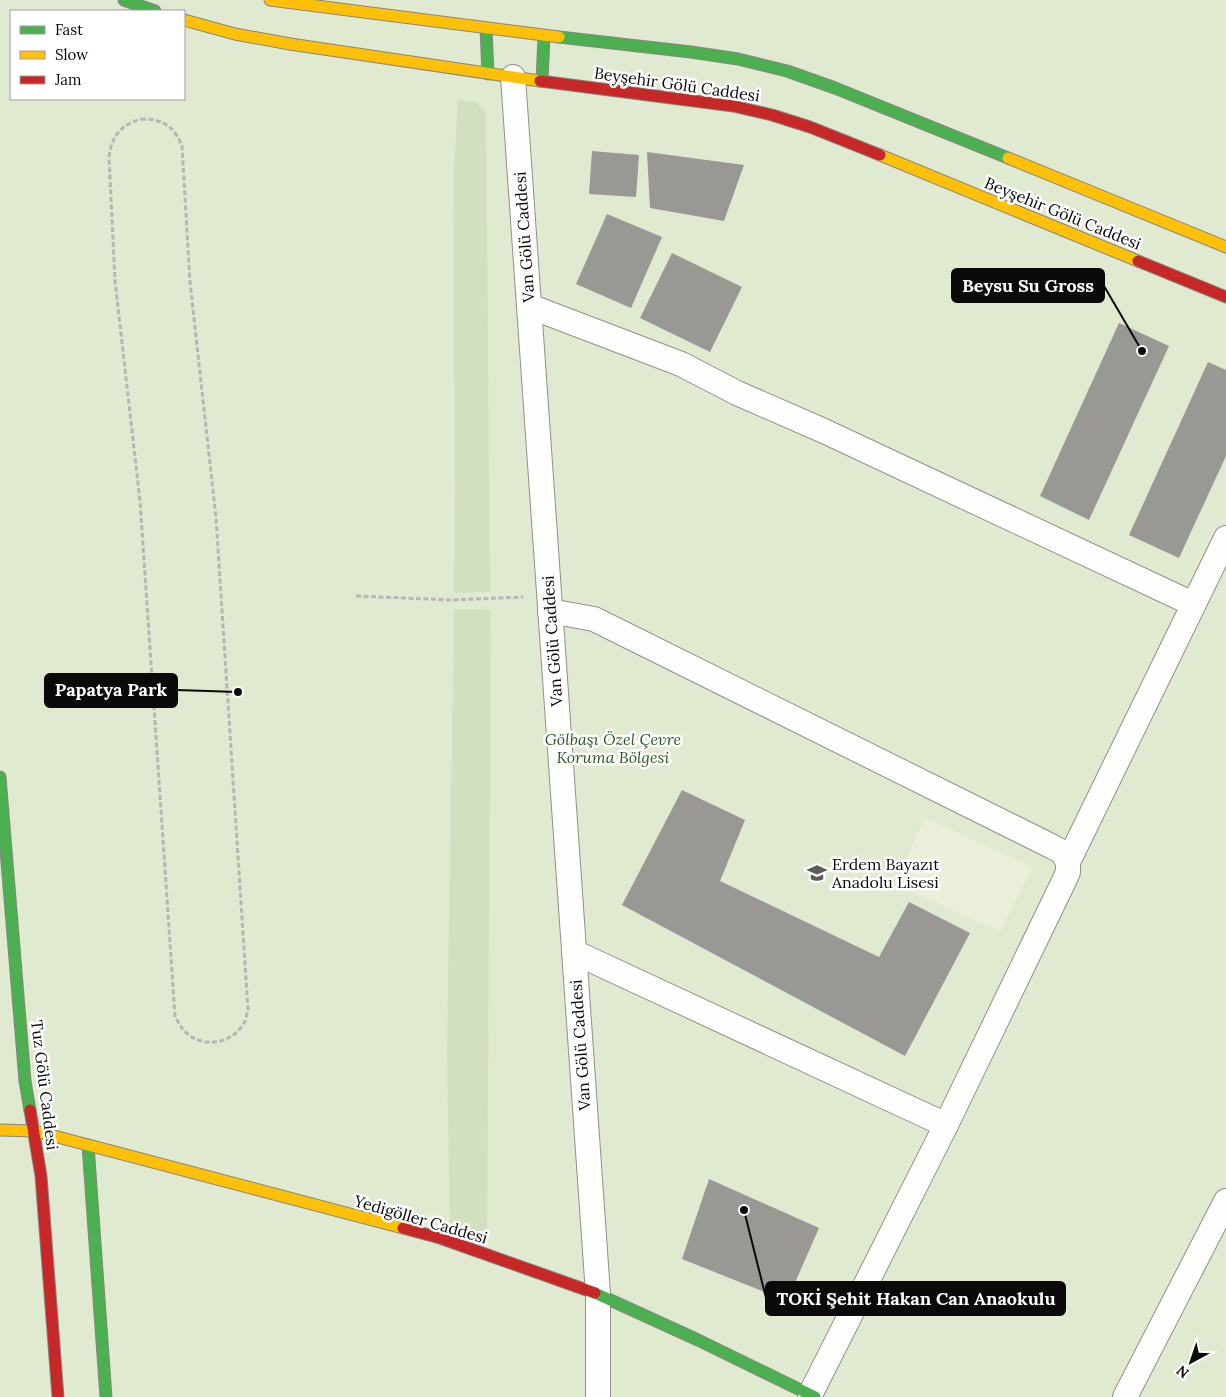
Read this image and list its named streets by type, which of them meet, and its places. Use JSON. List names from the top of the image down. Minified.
{"streets":{"main road":["Beyşehir Gölü Caddesi","Tuz Gölü Caddesi","Yedigöller Caddesi"],"street":["Van Gölü Caddesi"]},"crossings":[["Beyşehir Gölü Caddesi","Van Gölü Caddesi"],["Van Gölü Caddesi","Yedigöller Caddesi"],["Tuz Gölü Caddesi","Yedigöller Caddesi"]],"parks":["Gölbaşı Özel Çevre Koruma Bölgesi"],"places":{"other":["Beysu Su Gross","Papatya Park","TOKİ Şehit Hakan Can Anaokulu"],"school or university":["Erdem Bayazıt Anadolu Lisesi"]},"legend":["Fast","Slow","Jam"],"north":"bottom left"}
